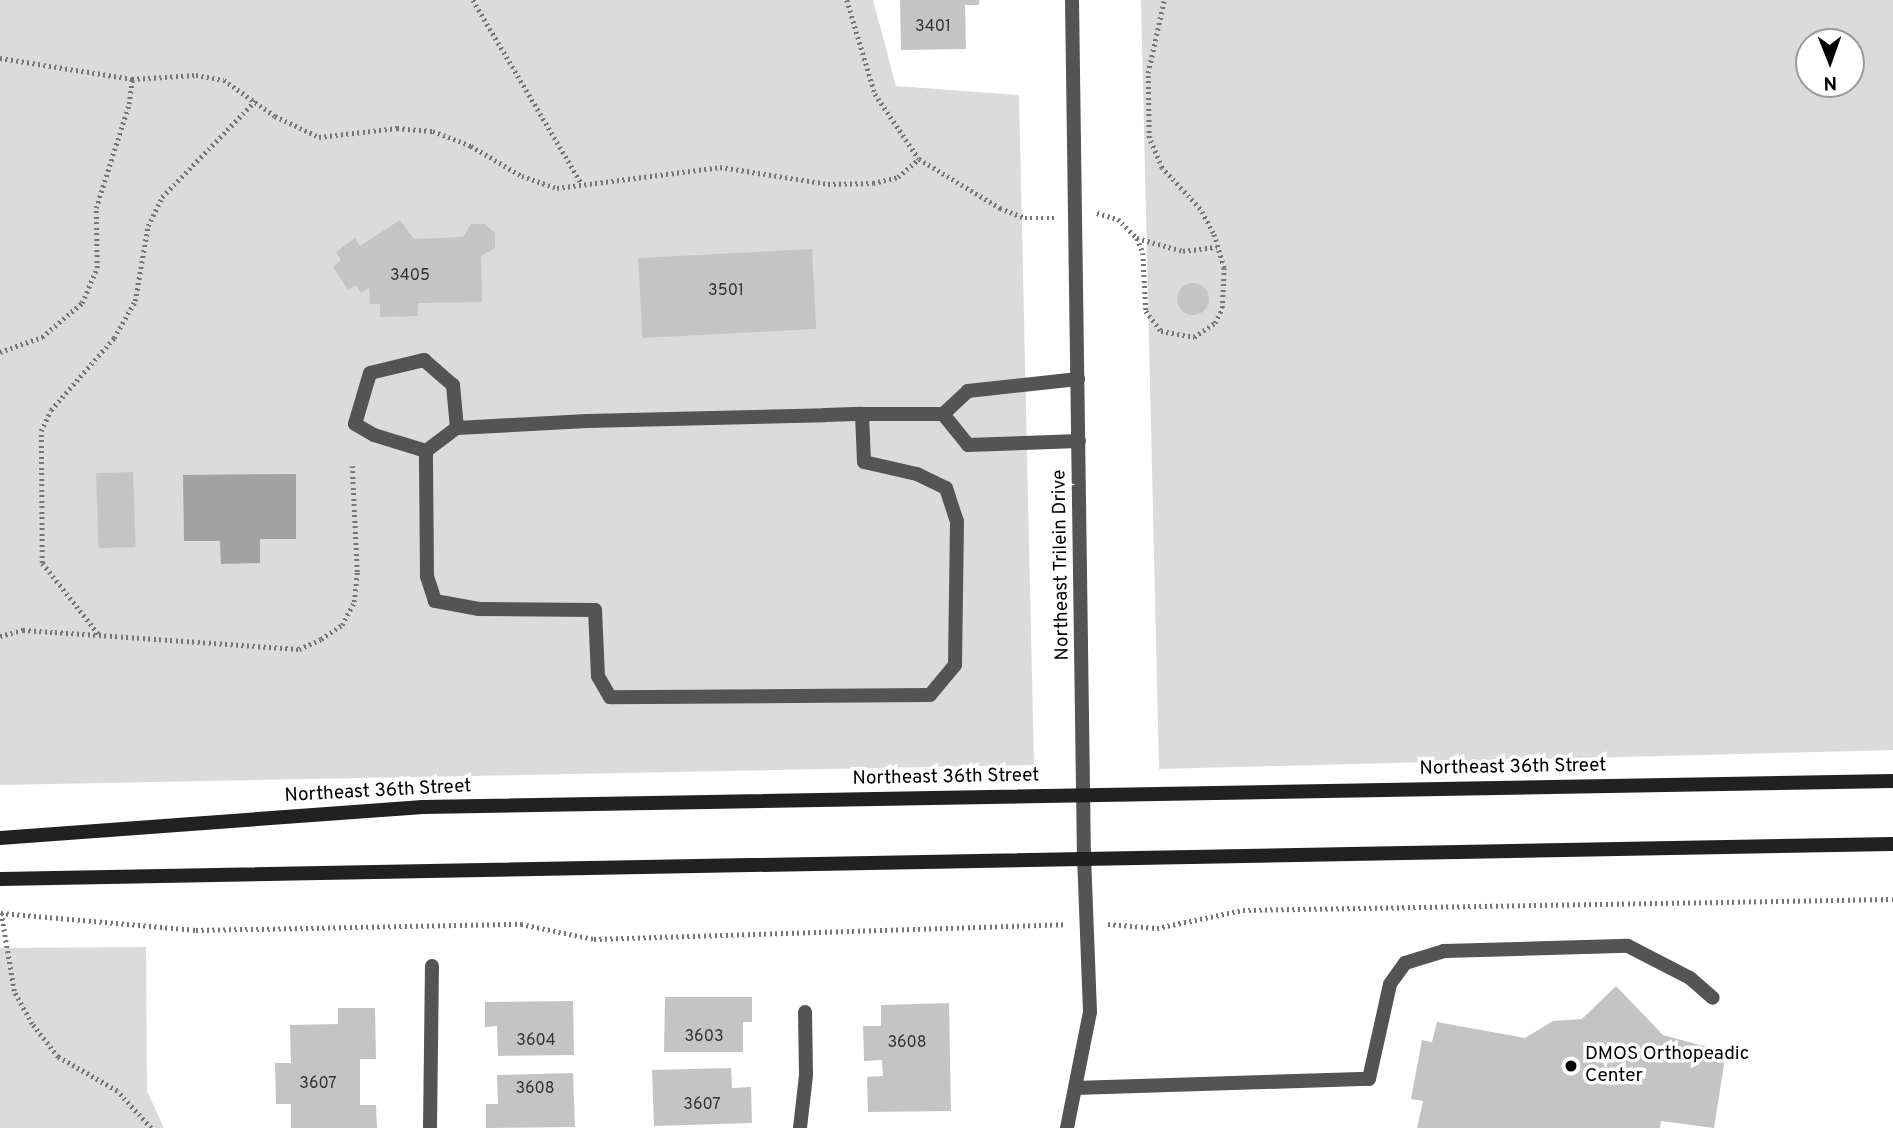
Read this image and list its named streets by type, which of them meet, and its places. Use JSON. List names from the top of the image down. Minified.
{"streets":{"main road":["Northeast 36th Street"],"street":["Northeast Trilein Drive"]},"crossings":[["Northeast Trilein Drive","Northeast 36th Street"]],"places":["DMOS Orthopeadic Center"],"house_numbers":["3401","3405","3501","3603","3604","3608","3607","3608","3607"],"north":"bottom"}
